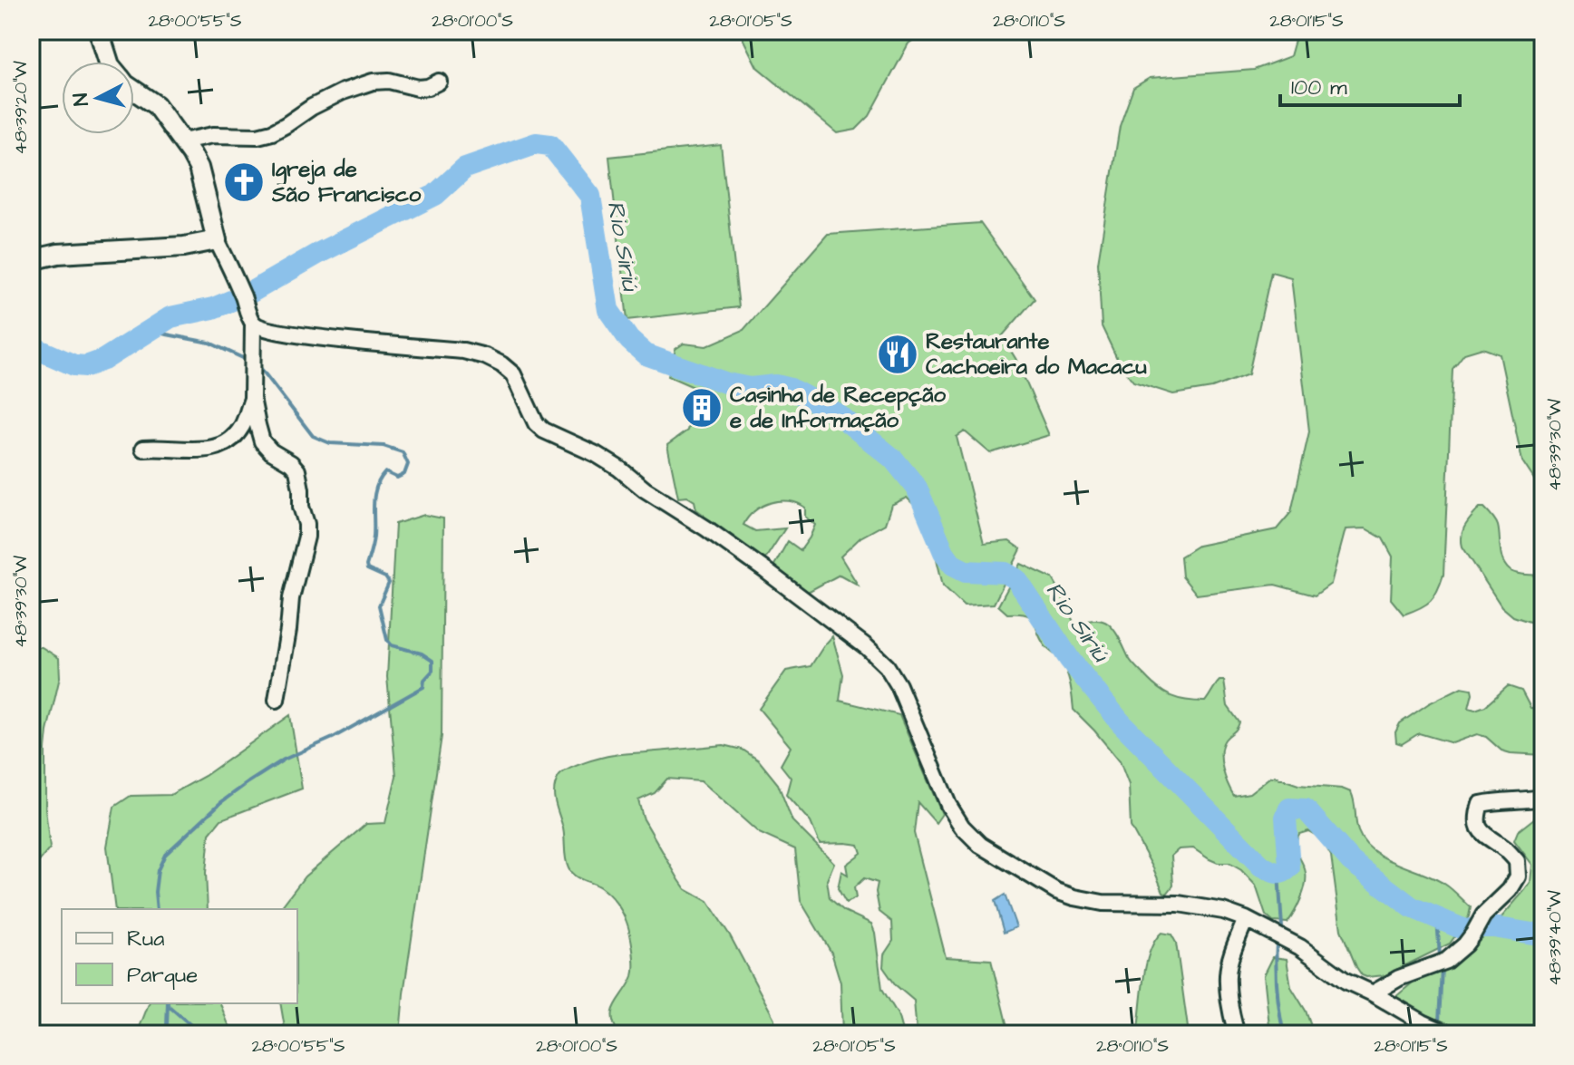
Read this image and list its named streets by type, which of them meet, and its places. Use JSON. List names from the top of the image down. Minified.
{"water":["Rio Siriú"],"places":{"church":["Igreja de São Francisco"],"restaurant":["Restaurante Cachoeira do Macacu"],"building":["Casinha de Recepção e de Informação"]},"legend":["Rua","Parque"],"scale_bar":"100 m","north":"left","coordinates":["28°00'55\"S","28°01'00\"S","28°01'05\"S","28°01'10\"S","28°01'15\"S","48°39'20\"W","48°39'30\"W","48°39'40\"W"]}
